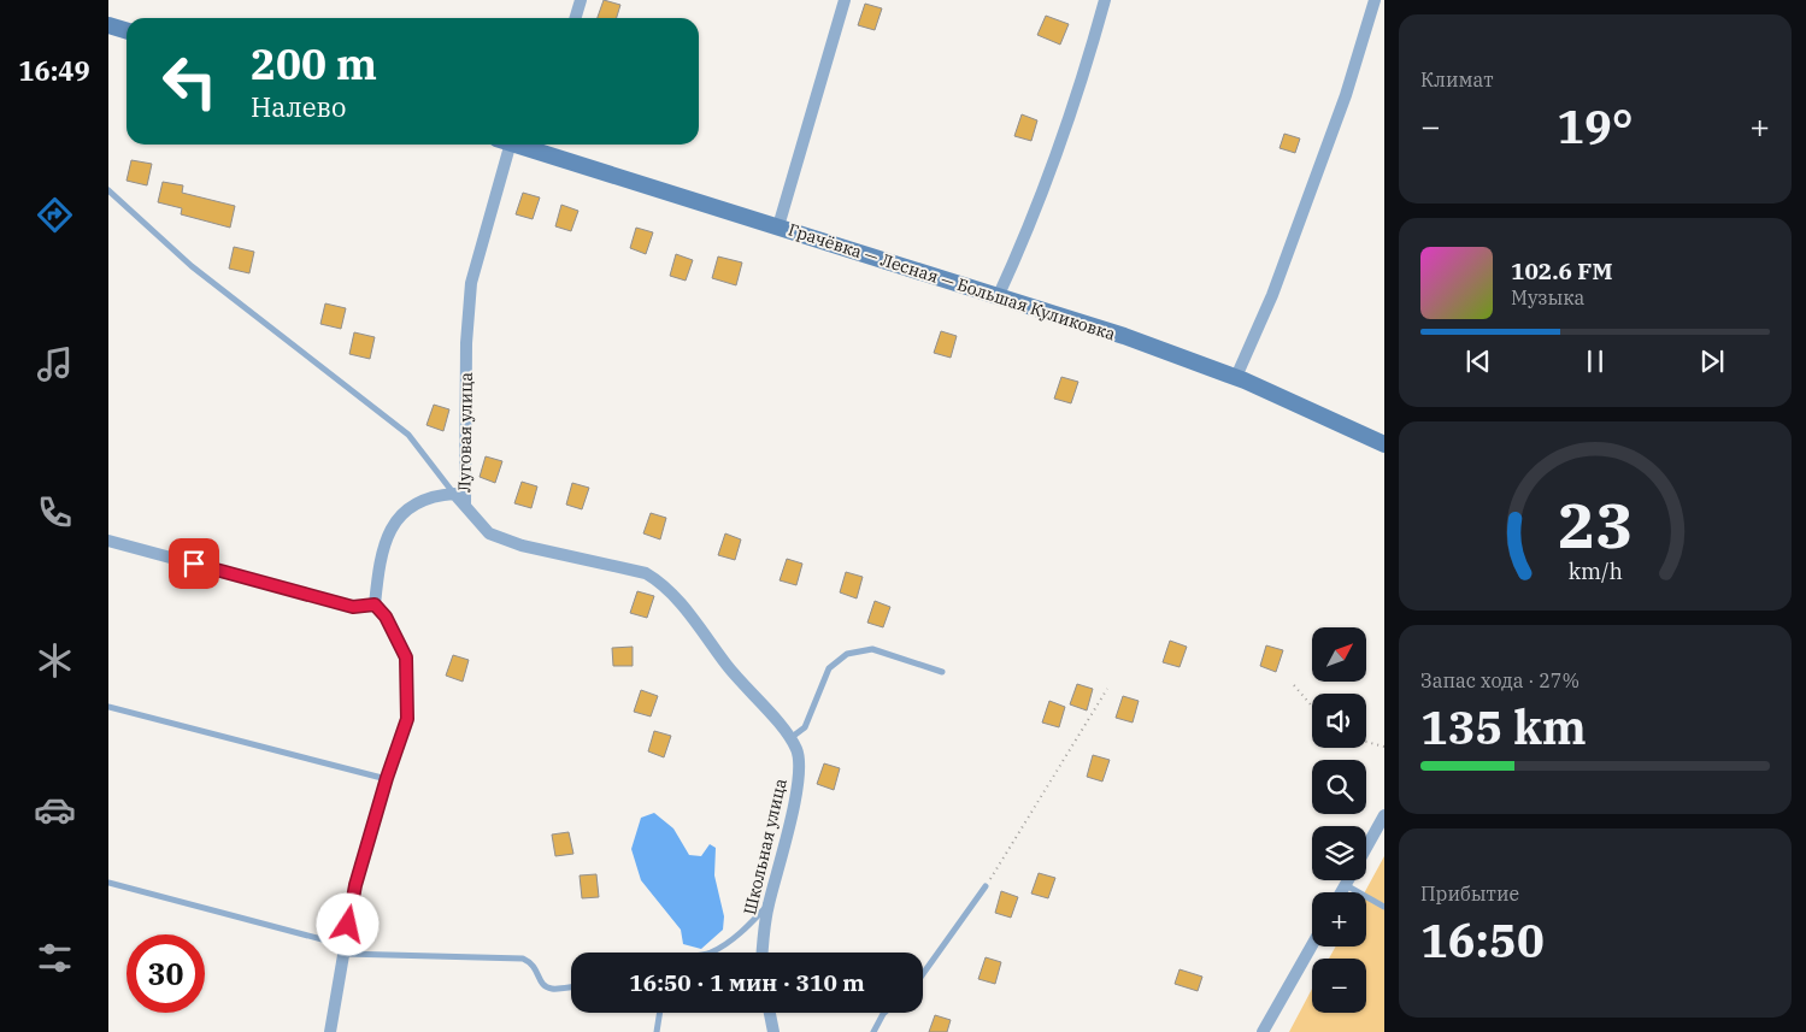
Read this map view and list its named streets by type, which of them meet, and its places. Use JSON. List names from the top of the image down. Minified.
{"streets":{"street":["Грачёвка — Лесная — Большая Куликовка","Луговая улица","Школьная улица"]},"crossings":[["Луговая улица","Школьная улица"]],"north":"top right","page":{"tabs":"16:49","tile":["Климат",["Запас хода · 27%","135 km"],["Прибытие","16:50"]],"turn":["200 m","Налево"],"heat":["−","19°","+"],"song":["102.6 FM","Музыка"],"map_buttons":["+","−"],"limit":"30","trip":"16:50 · 1 мин · 310 m","gauge":["23","km/h"]}}
